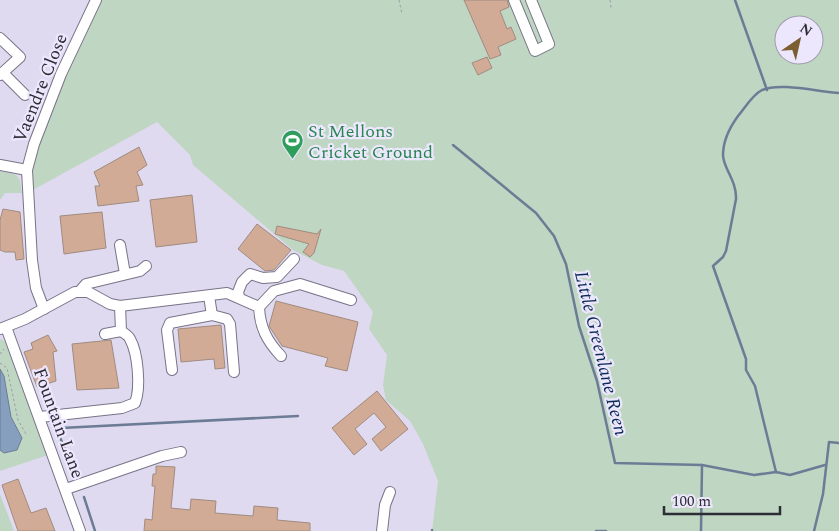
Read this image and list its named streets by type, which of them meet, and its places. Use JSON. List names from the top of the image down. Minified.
{"streets":{"street":["Vaendre Close","Fountain Lane"]},"water":["Little Greenlane Reen"],"places":{"sports":["St Mellons Cricket Ground"]},"scale_bar":"100 m","north":"top right"}
